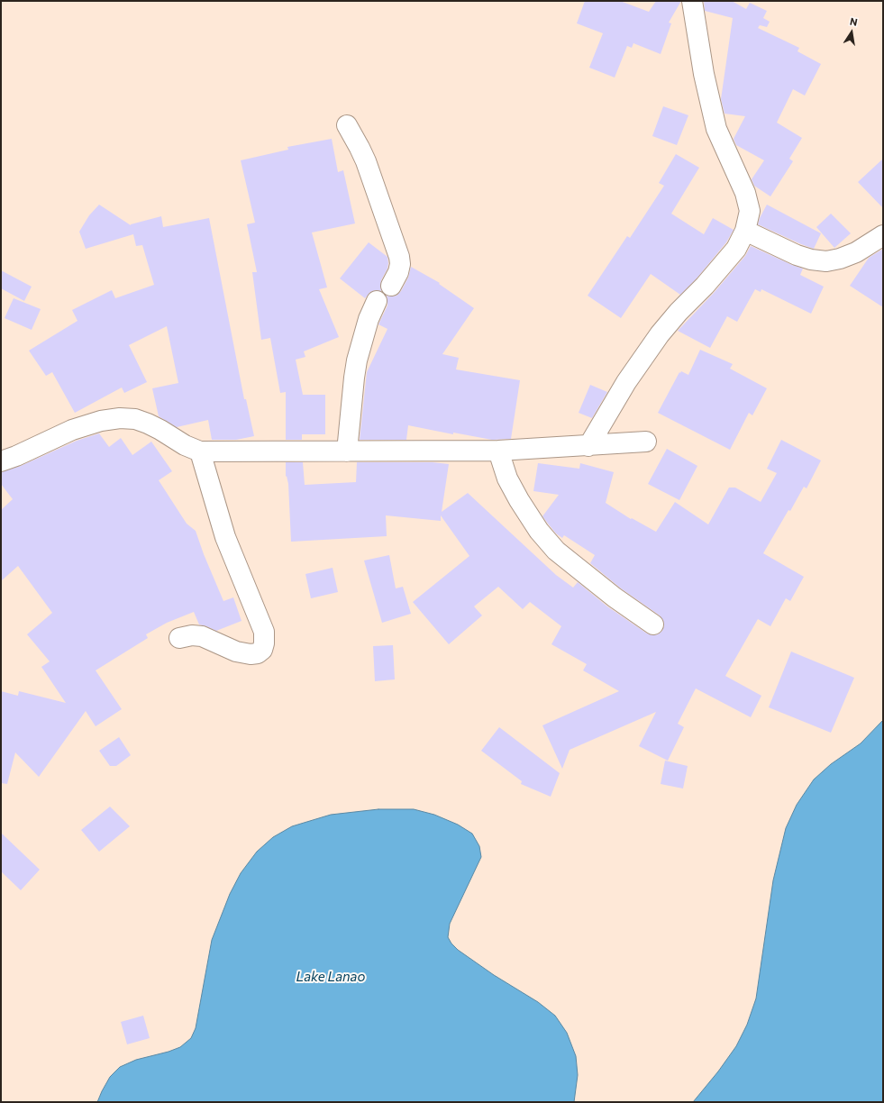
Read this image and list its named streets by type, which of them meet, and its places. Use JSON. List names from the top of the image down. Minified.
{"water":["Lake Lanao"],"north":"top"}
